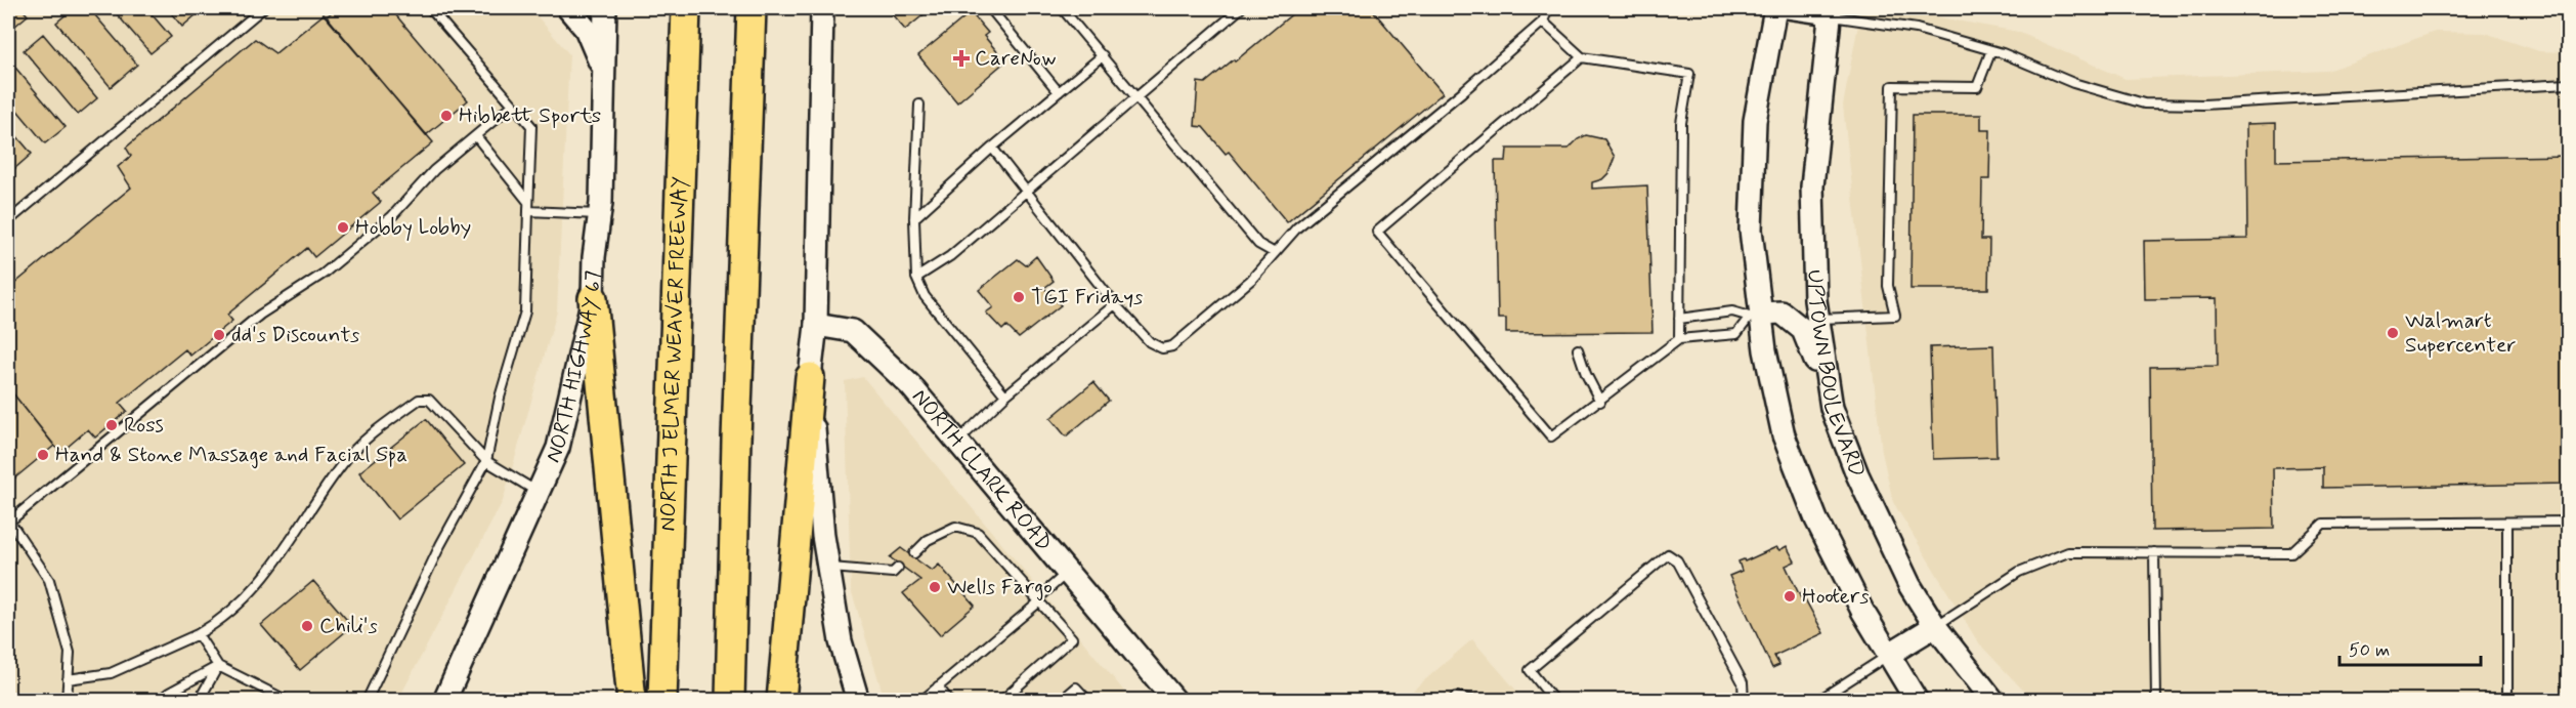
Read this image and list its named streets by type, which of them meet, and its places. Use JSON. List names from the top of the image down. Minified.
{"streets":{"highway":["NORTH J ELMER WEAVER FREEWAY"],"street":["NORTH HIGHWAY 67","UPTOWN BOULEVARD","NORTH CLARK ROAD"]},"places":{"health":["CareNow"],"other":["Hibbett Sports","Hobby Lobby","TGI Fridays","Walmart Supercenter","dd's Discounts","Ross","Hand & Stone Massage and Facial Spa","Wells Fargo","Hooters","Chili's"]},"scale_bar":"50 m"}
